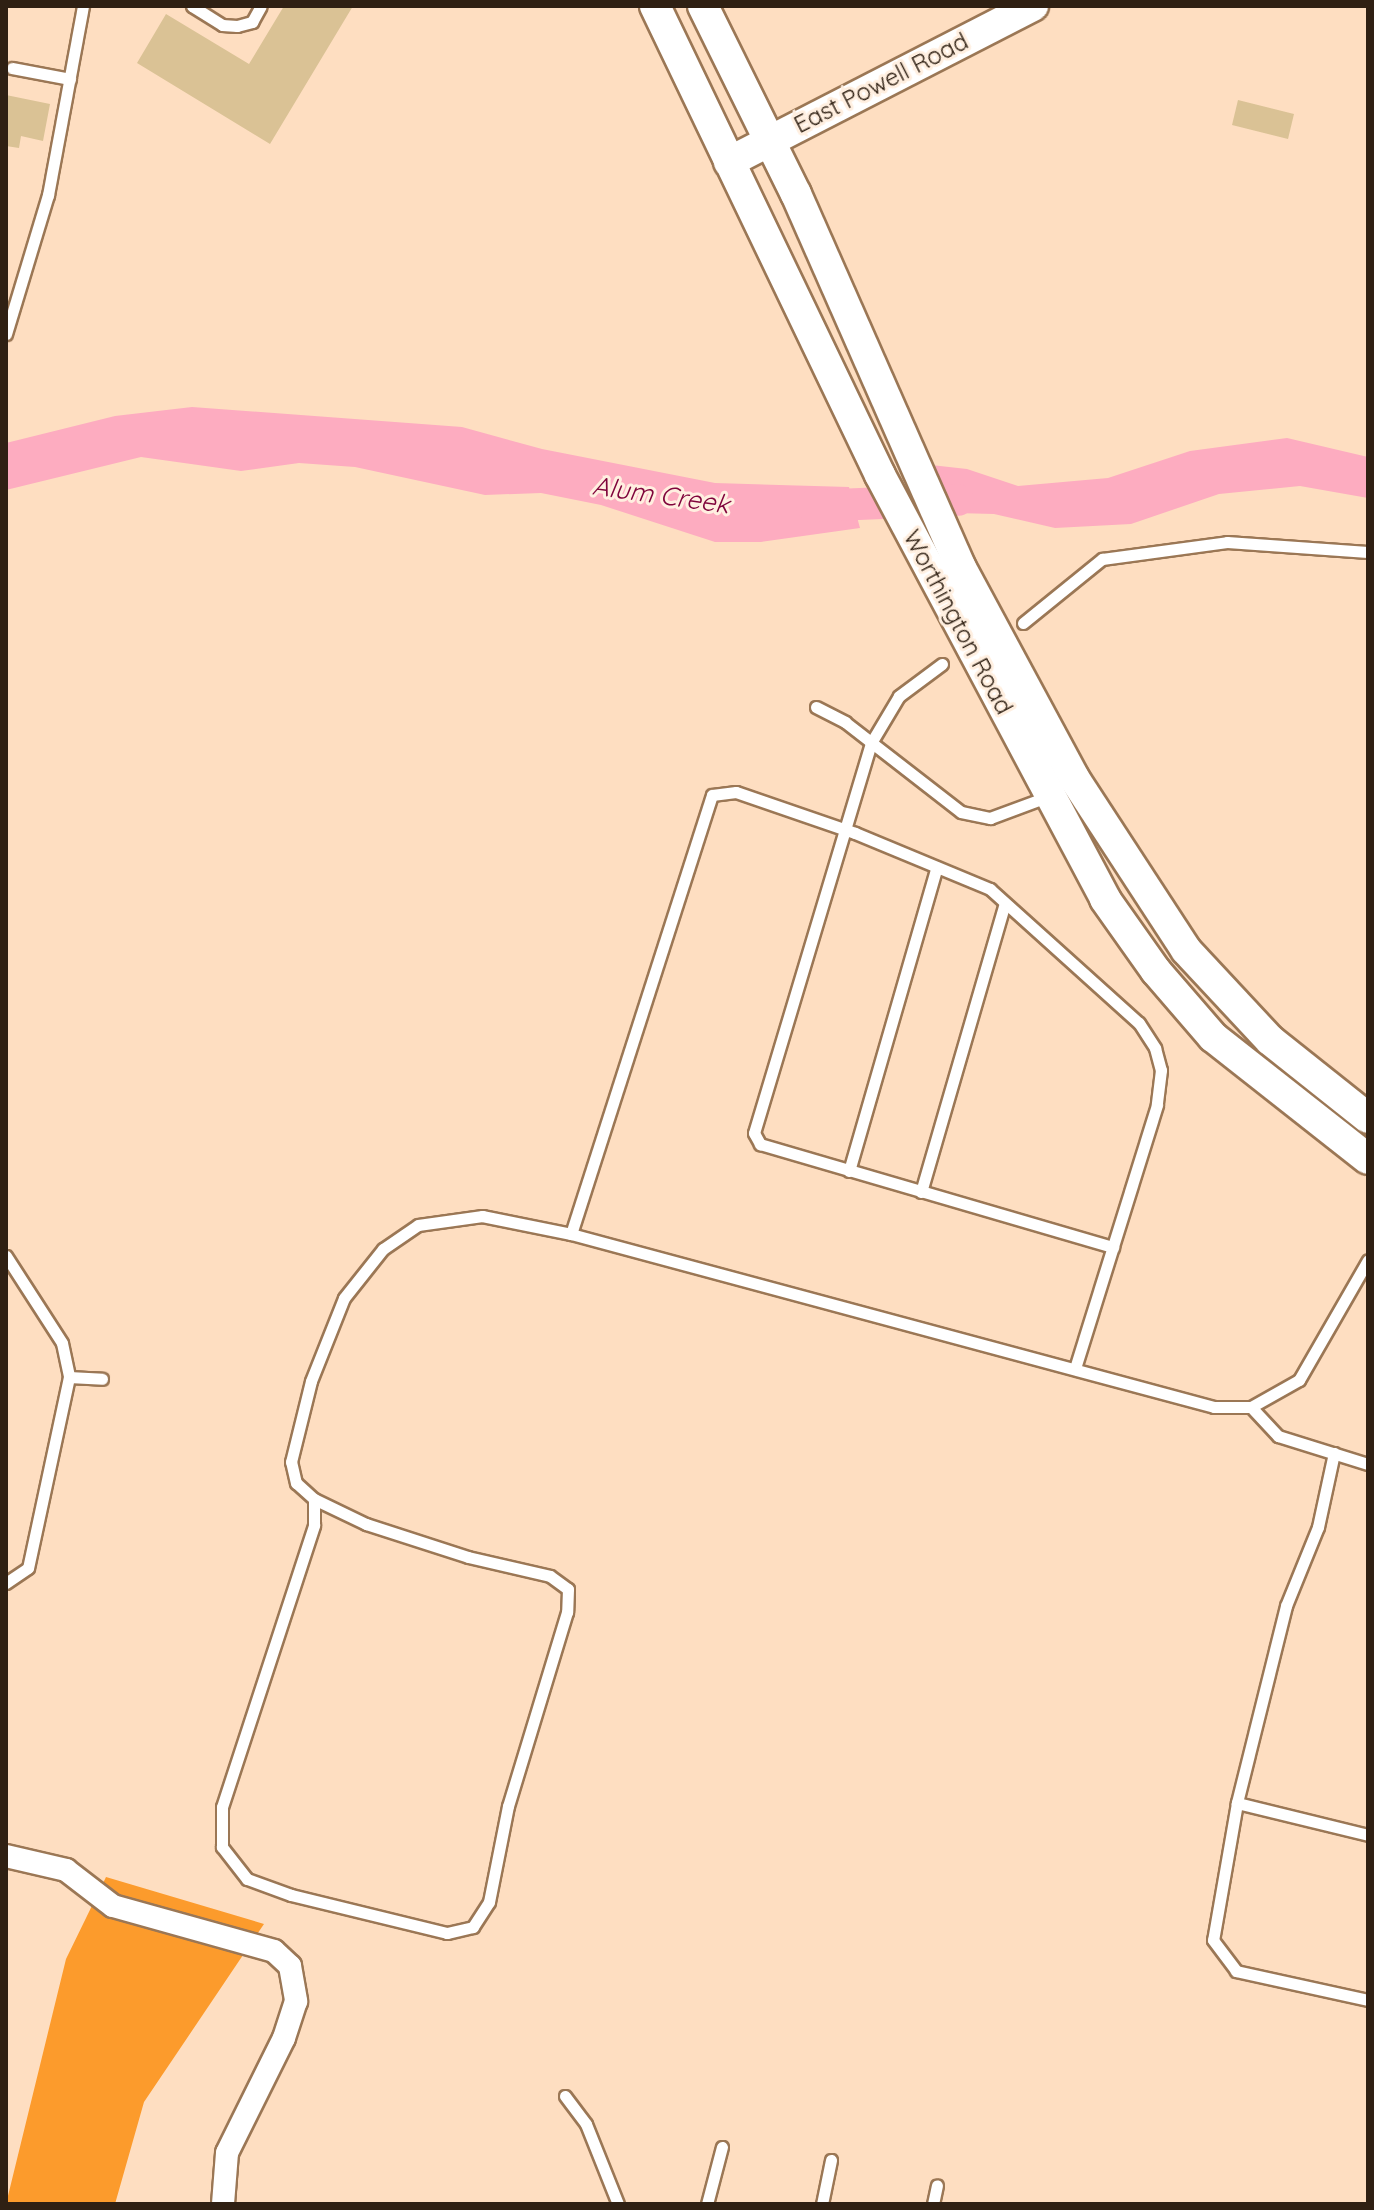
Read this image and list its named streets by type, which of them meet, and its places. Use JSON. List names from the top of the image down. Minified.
{"streets":{"main road":["East Powell Road","Worthington Road"]},"crossings":[["East Powell Road","Worthington Road"]],"water":["Alum Creek"]}
